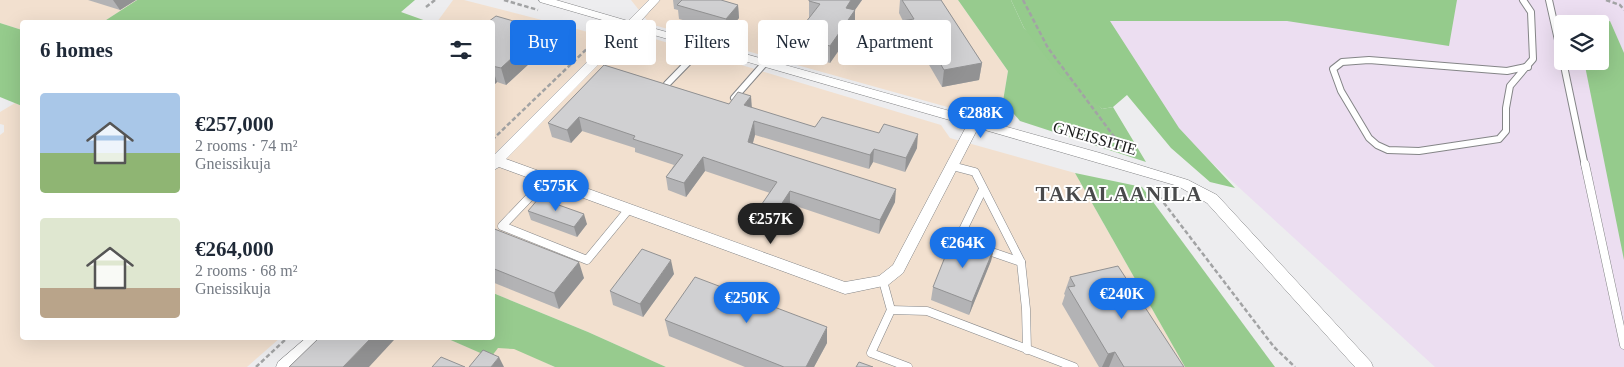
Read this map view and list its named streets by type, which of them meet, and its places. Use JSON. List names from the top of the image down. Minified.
{"streets":{"street":["GNEISSITIE"]},"districts":["TAKALAANILA"],"page":{"chip":["Buy","Rent","Filters","New","Apartment"],"heading":"6 homes","list":[{"name":"€257,000","note":"2 rooms · 74 m² · Gneissikuja"},{"name":"€264,000","note":"2 rooms · 68 m² · Gneissikuja"}],"price":["€288K","€575K","€257K","€264K","€240K","€250K"]}}
